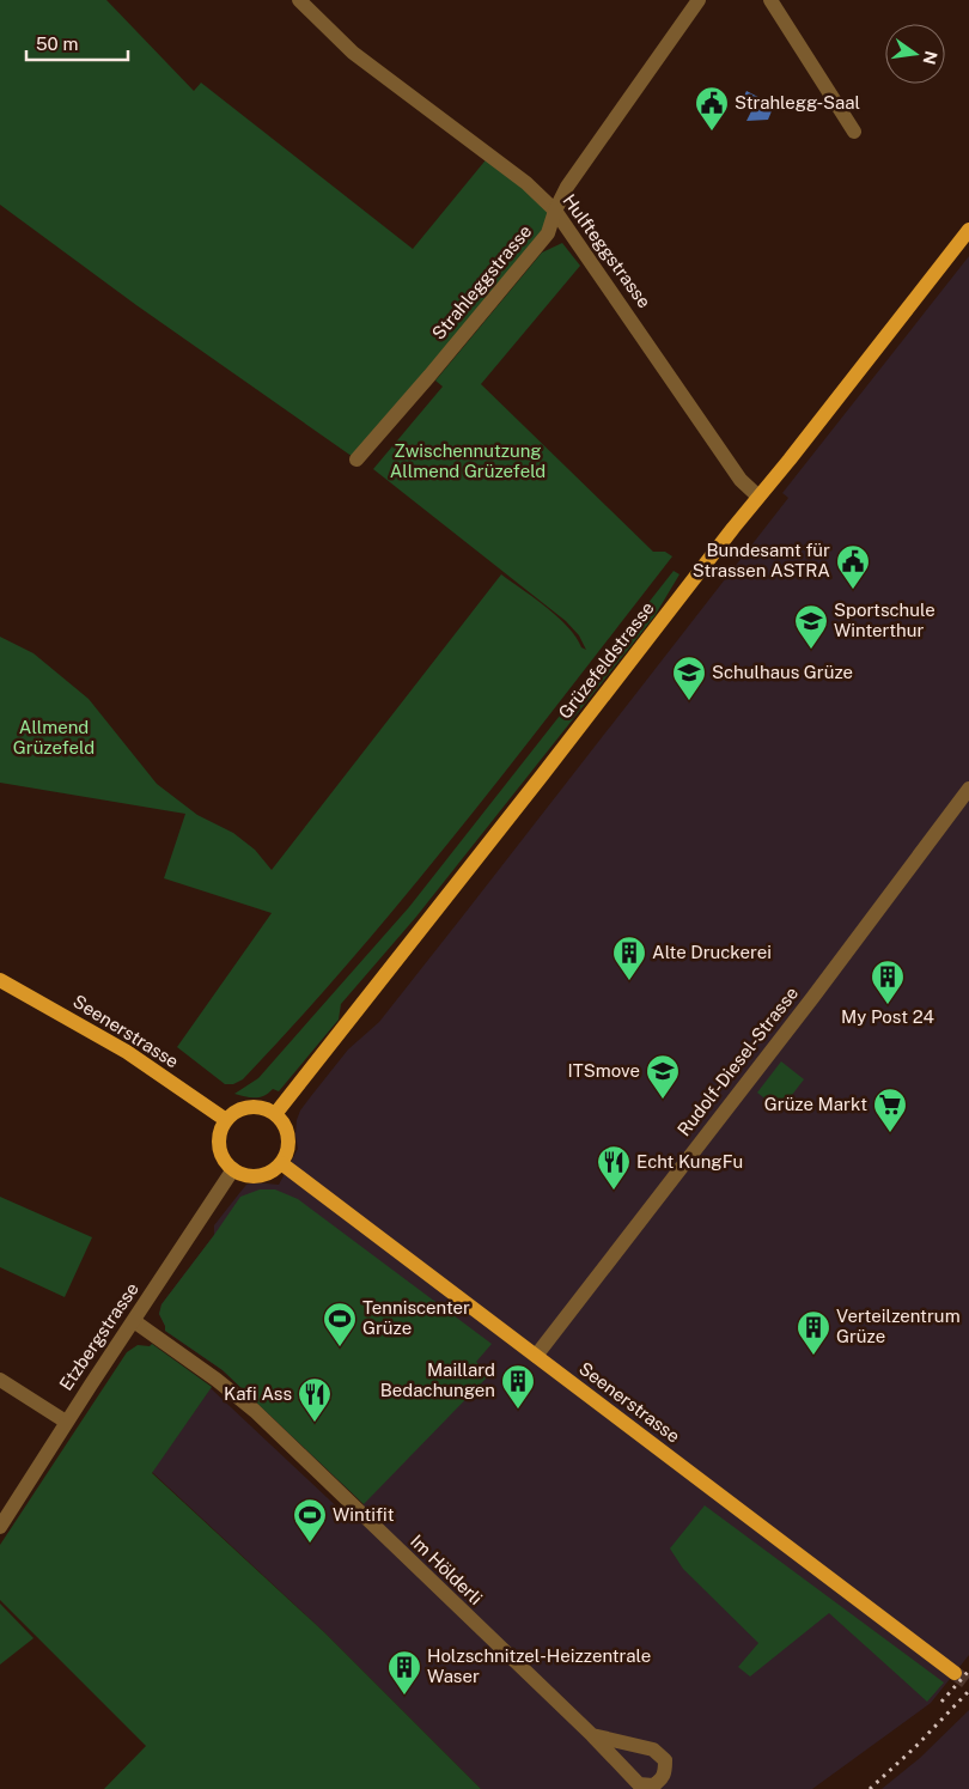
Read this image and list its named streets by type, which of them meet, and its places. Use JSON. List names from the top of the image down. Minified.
{"streets":{"main road":["Grüzefeldstrasse","Seenerstrasse"],"street":["Hulfteggstrasse","Strahleggstrasse","Rudolf-Diesel-Strasse","Etzbergstrasse","Im Hölderli"]},"crossings":[["Hulfteggstrasse","Strahleggstrasse"],["Hulfteggstrasse","Grüzefeldstrasse"],["Grüzefeldstrasse","Seenerstrasse"],["Grüzefeldstrasse","Etzbergstrasse"],["Seenerstrasse","Rudolf-Diesel-Strasse"],["Seenerstrasse","Etzbergstrasse"],["Etzbergstrasse","Im Hölderli"]],"parks":["Zwischennutzung Allmend Grüzefeld","Allmend Grüzefeld"],"places":{"public building":["Strahlegg-Saal","Bundesamt für Strassen ASTRA"],"school or university":["Sportschule Winterthur","Schulhaus Grüze","ITSmove"],"building":["Alte Druckerei","My Post 24","Verteilzentrum Grüze","Maillard Bedachungen","Holzschnitzel-Heizzentrale Waser"],"supermarket":["Grüze Markt"],"restaurant":["Echt KungFu","Kafi Ass"],"sports":["Tenniscenter Grüze","Wintifit"]},"scale_bar":"50 m","north":"right"}
